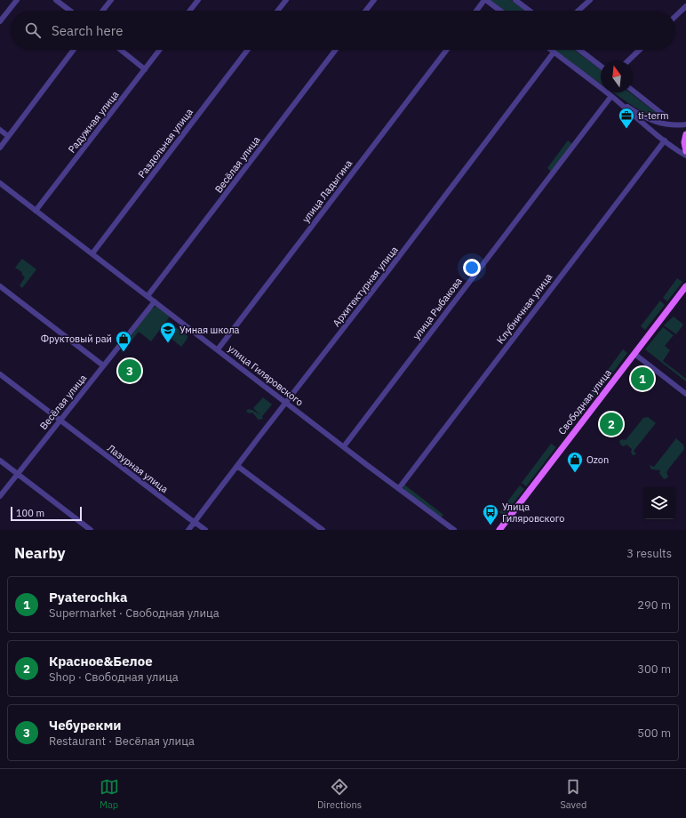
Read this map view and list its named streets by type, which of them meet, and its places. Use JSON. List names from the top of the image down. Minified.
{"streets":{"main road":["Свободная улица"],"street":["Радужная улица","Раздольная улица","Весёлая улица","улица Ладыгина","Архитектурная улица","улица Рыбакова","Клубничная улица","улица Гиляровского","Лазурная улица"]},"crossings":[["Радужная улица","улица Гиляровского"],["Раздольная улица","улица Гиляровского"],["Весёлая улица","улица Гиляровского"],["Весёлая улица","Лазурная улица"],["улица Ладыгина","улица Гиляровского"],["Архитектурная улица","улица Гиляровского"],["Архитектурная улица","Лазурная улица"],["улица Рыбакова","улица Гиляровского"],["Клубничная улица","улица Гиляровского"]],"places":{"office":["ti-term"],"school or university":["Умная школа"],"shop":["Фруктовый рай","Ozon"],"bus stop":["Улица Гиляровского"]},"scale_bar":"100 m","north":"top","page":{"search":"Search here","pins":["3","1","2"],"scale":"100 m","heading":["Nearby","3 results"],"list":[{"mark":"1","name":"Pyaterochka","note":"Supermarket · Свободная улица","value":"290 m"},{"mark":"2","name":"Красное&Белое","note":"Shop · Свободная улица","value":"300 m"},{"mark":"3","name":"Чебурекми","note":"Restaurant · Весёлая улица","value":"500 m"}],"nav":["Map","Directions","Saved"]}}
